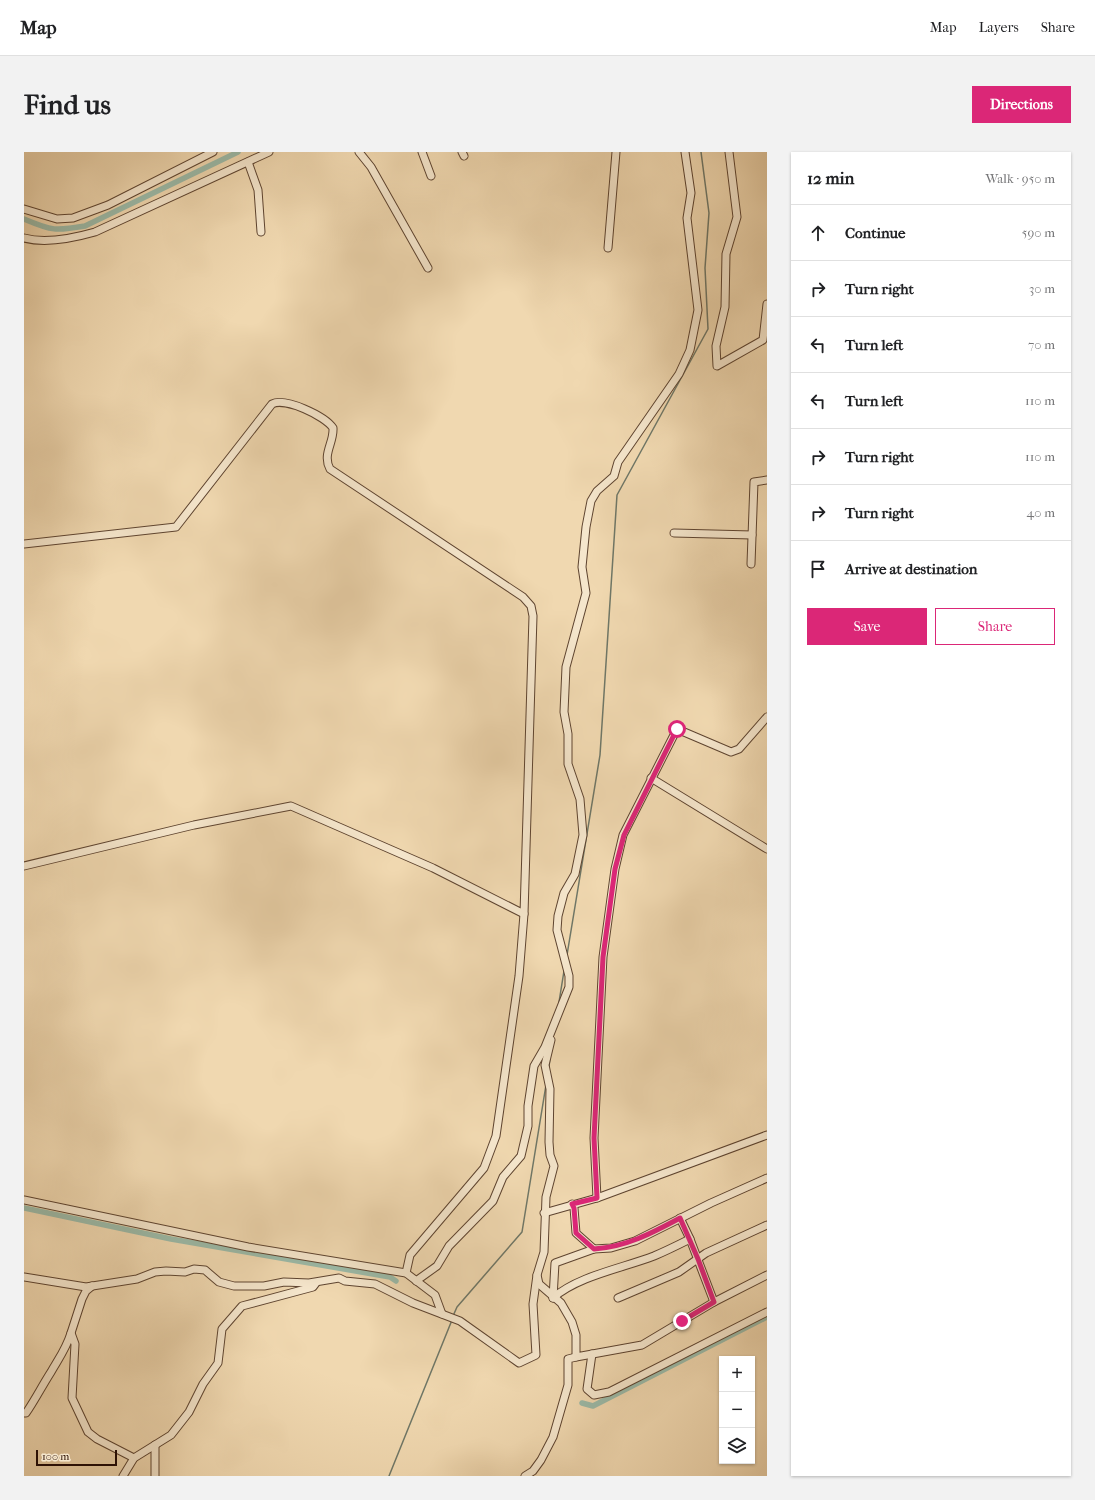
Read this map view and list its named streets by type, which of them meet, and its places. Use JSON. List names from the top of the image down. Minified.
{"scale_bar":"100 m","page":{"header":"Map","nav":["Map","Layers","Share"],"buttons":["Directions",["Save","Share"]],"title":"Find us","heading":["12 min","Walk · 950 m"],"list":[["Continue","590 m"],["Turn right","30 m"],["Turn left","70 m"],["Turn left","110 m"],["Turn right","110 m"],["Turn right","40 m"],"Arrive at destination"],"map_buttons":["+","−"],"scale":"100 m"}}
